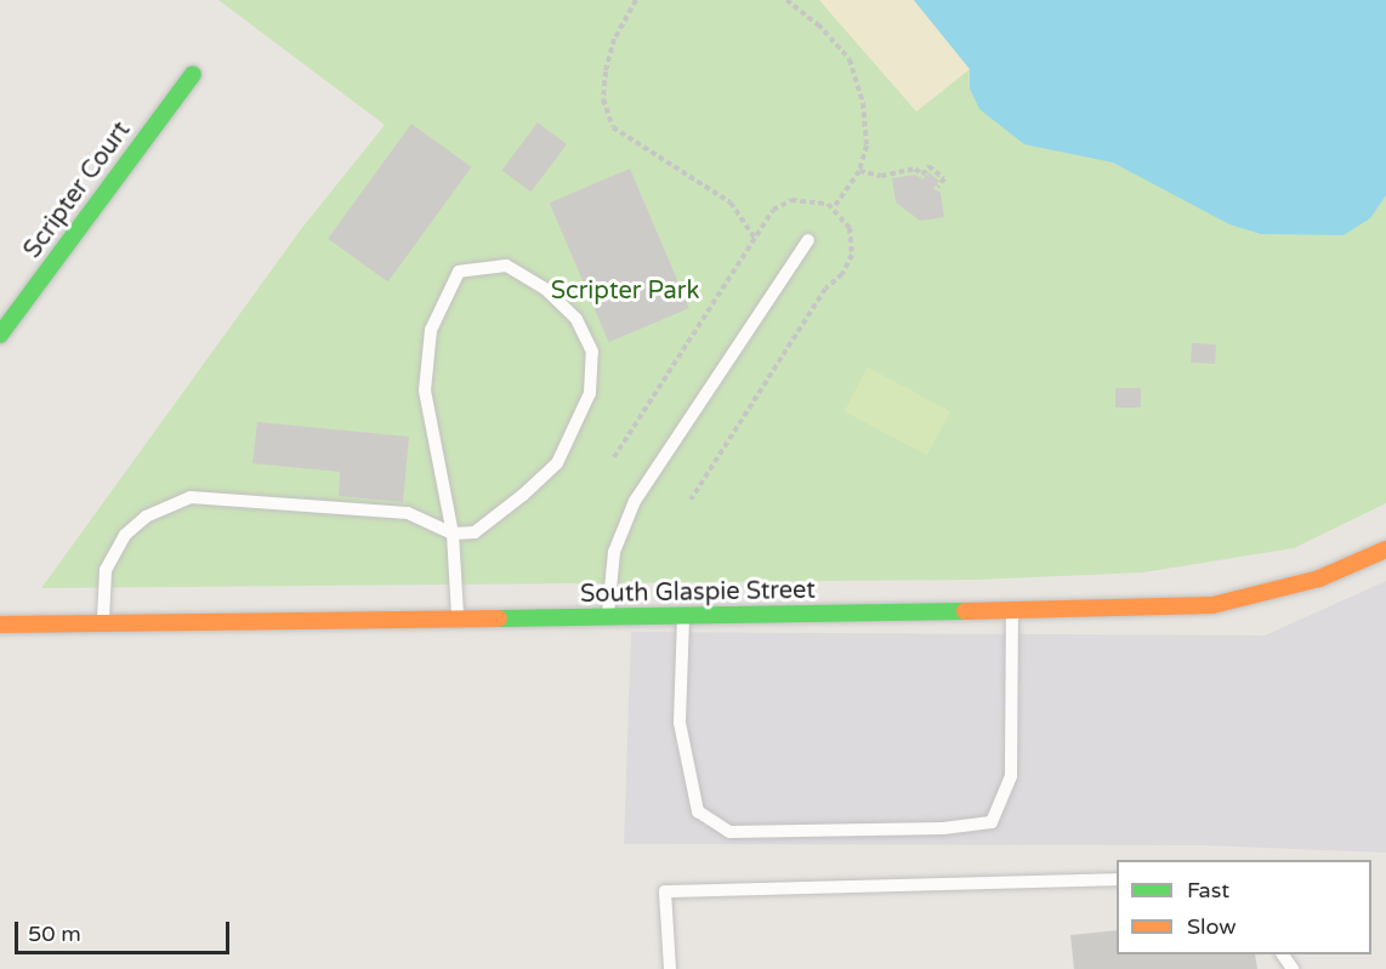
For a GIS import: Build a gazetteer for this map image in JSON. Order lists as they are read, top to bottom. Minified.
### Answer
{"streets":{"street":["Scripter Court","South Glaspie Street"]},"parks":["Scripter Park"],"legend":["Fast","Slow"],"scale_bar":"50 m"}
